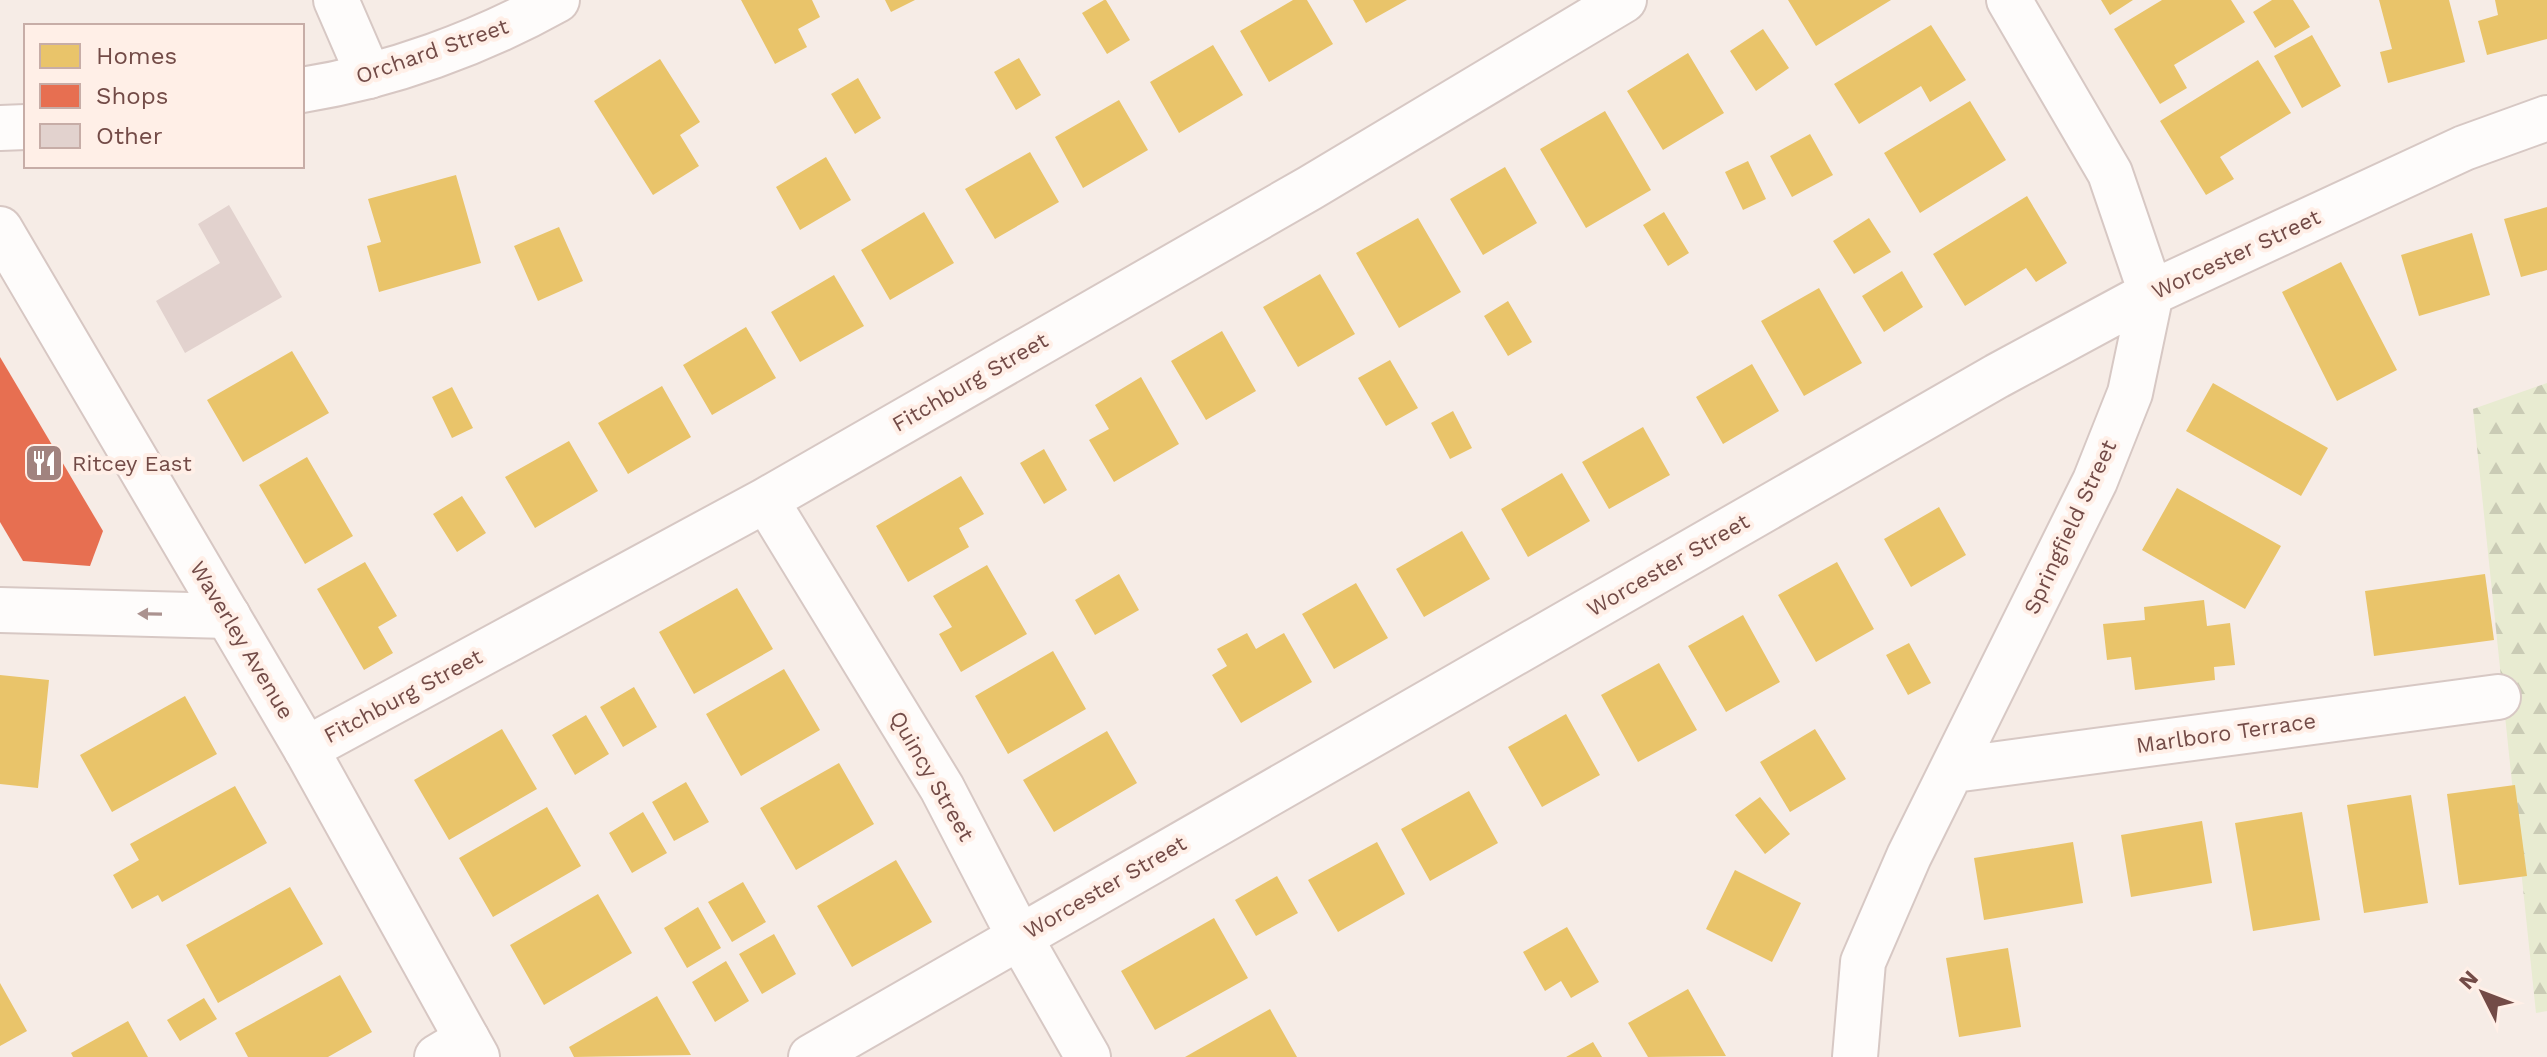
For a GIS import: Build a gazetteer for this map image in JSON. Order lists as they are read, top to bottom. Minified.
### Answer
{"streets":{"street":["Orchard Street","Worcester Street","Fitchburg Street","Springfield Street","Waverley Avenue","Marlboro Terrace","Quincy Street"]},"crossings":[["Worcester Street","Springfield Street"],["Worcester Street","Quincy Street"],["Fitchburg Street","Waverley Avenue"],["Fitchburg Street","Quincy Street"],["Springfield Street","Marlboro Terrace"]],"places":{"restaurant":["Ritcey East"]},"legend":["Homes","Shops","Other"],"north":"top left"}
